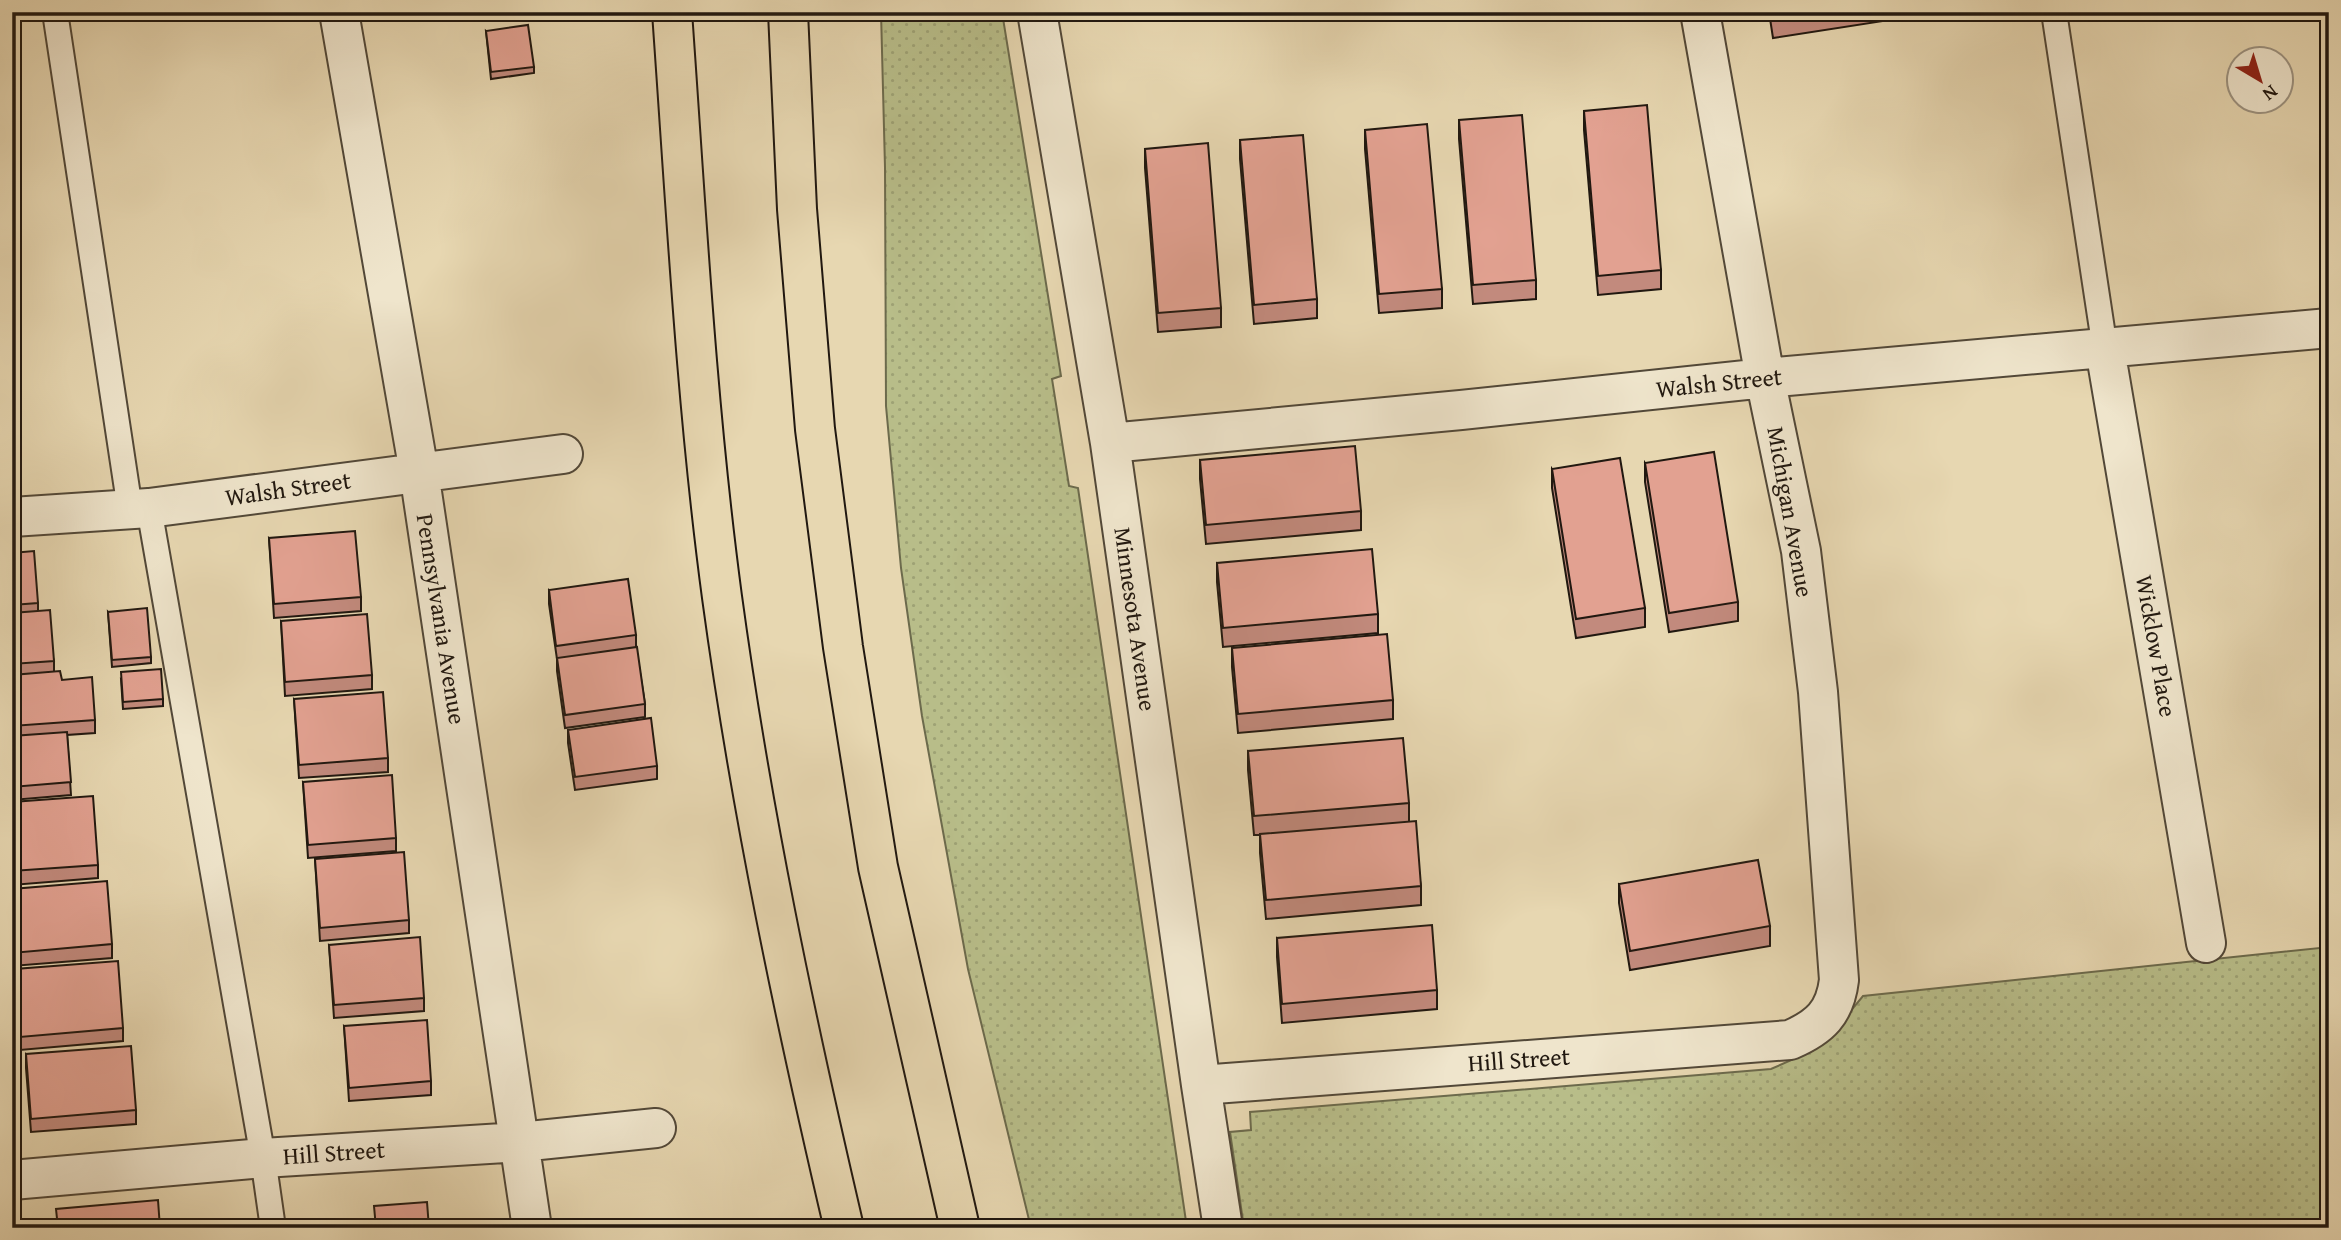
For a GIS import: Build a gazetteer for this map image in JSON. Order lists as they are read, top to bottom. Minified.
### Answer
{"streets":{"street":["Walsh Street","Michigan Avenue","Pennsylvania Avenue","Minnesota Avenue","Wicklow Place","Hill Street"]},"crossings":[["Walsh Street","Michigan Avenue"],["Walsh Street","Pennsylvania Avenue"],["Walsh Street","Minnesota Avenue"],["Walsh Street","Wicklow Place"],["Michigan Avenue","Hill Street"],["Pennsylvania Avenue","Hill Street"],["Minnesota Avenue","Hill Street"]],"north":"bottom right"}
